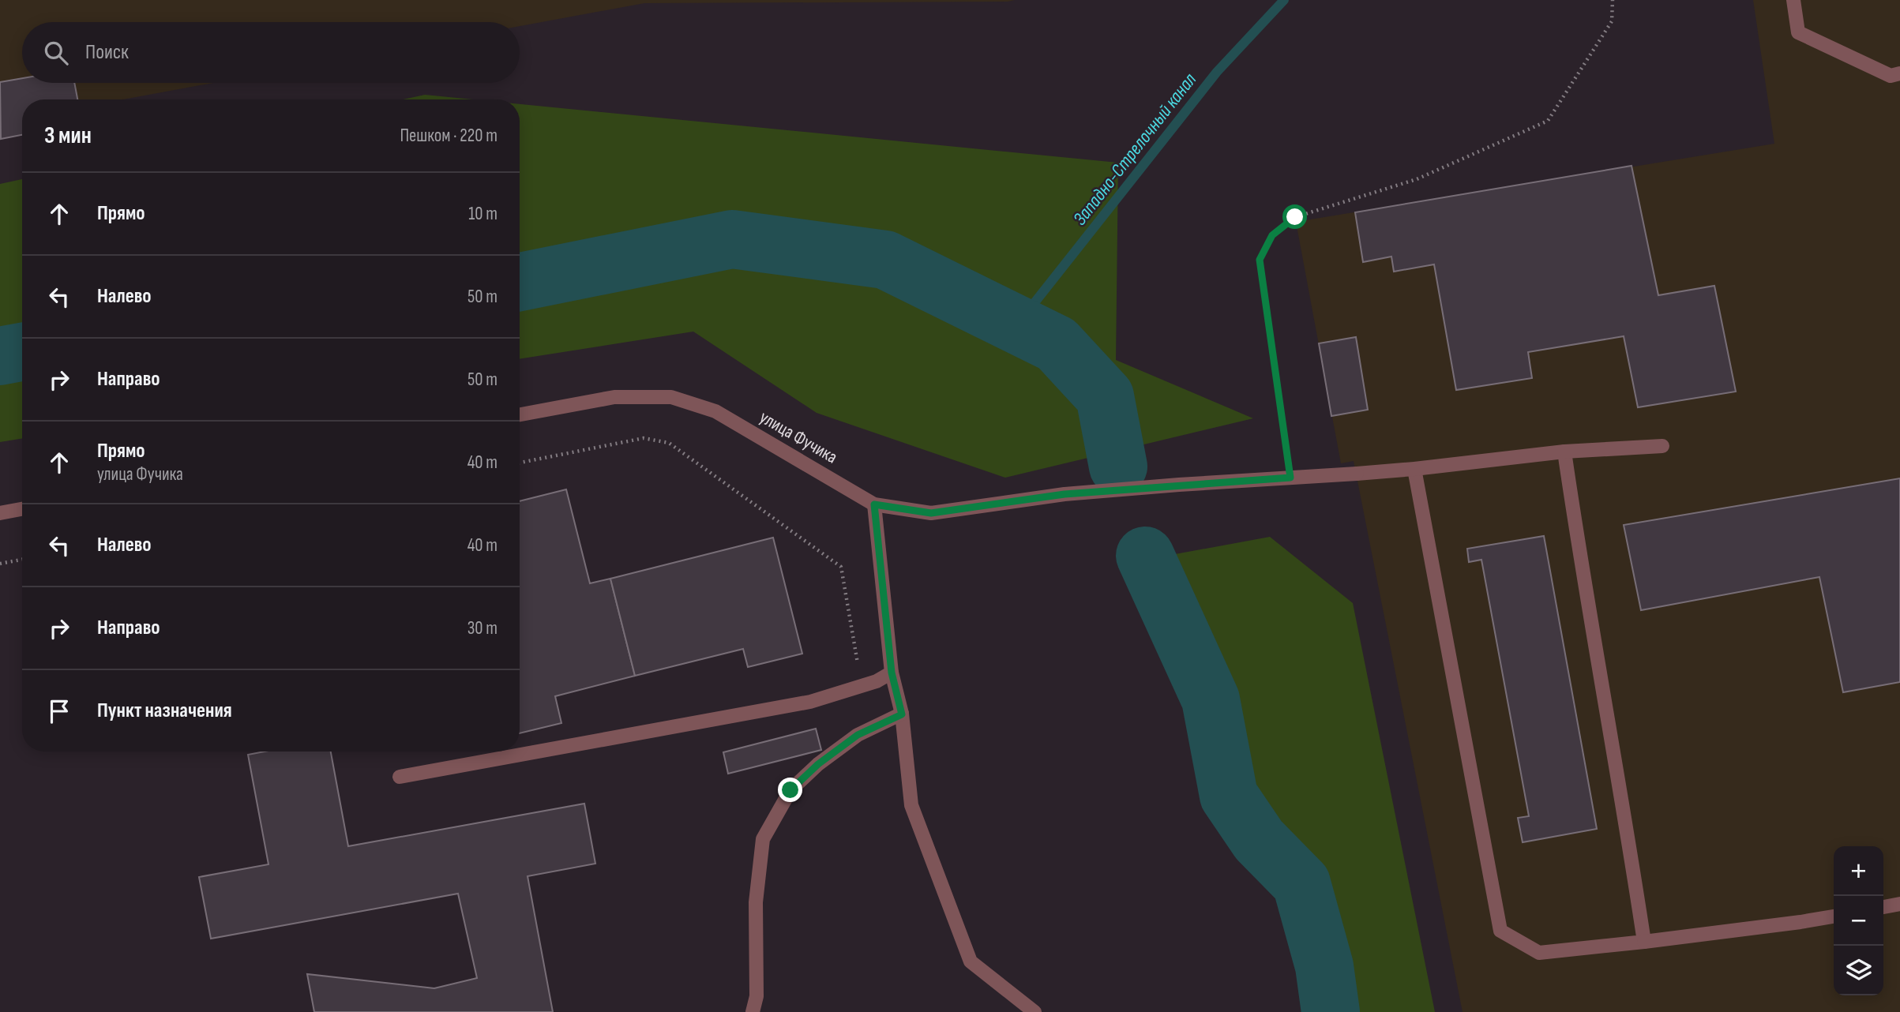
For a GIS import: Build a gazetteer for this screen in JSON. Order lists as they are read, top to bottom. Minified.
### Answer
{"streets":{"street":["улица Фучика"]},"water":["Западно-Стрелочный канал"],"page":{"search":"Поиск","heading":["3 мин","Пешком · 220 m"],"list":[["Прямо","10 m"],["Налево","50 m"],["Направо","50 m"],["Прямо","улица Фучика","40 m"],["Налево","40 m"],["Направо","30 m"],"Пункт назначения"],"map_buttons":["+","−"]}}
